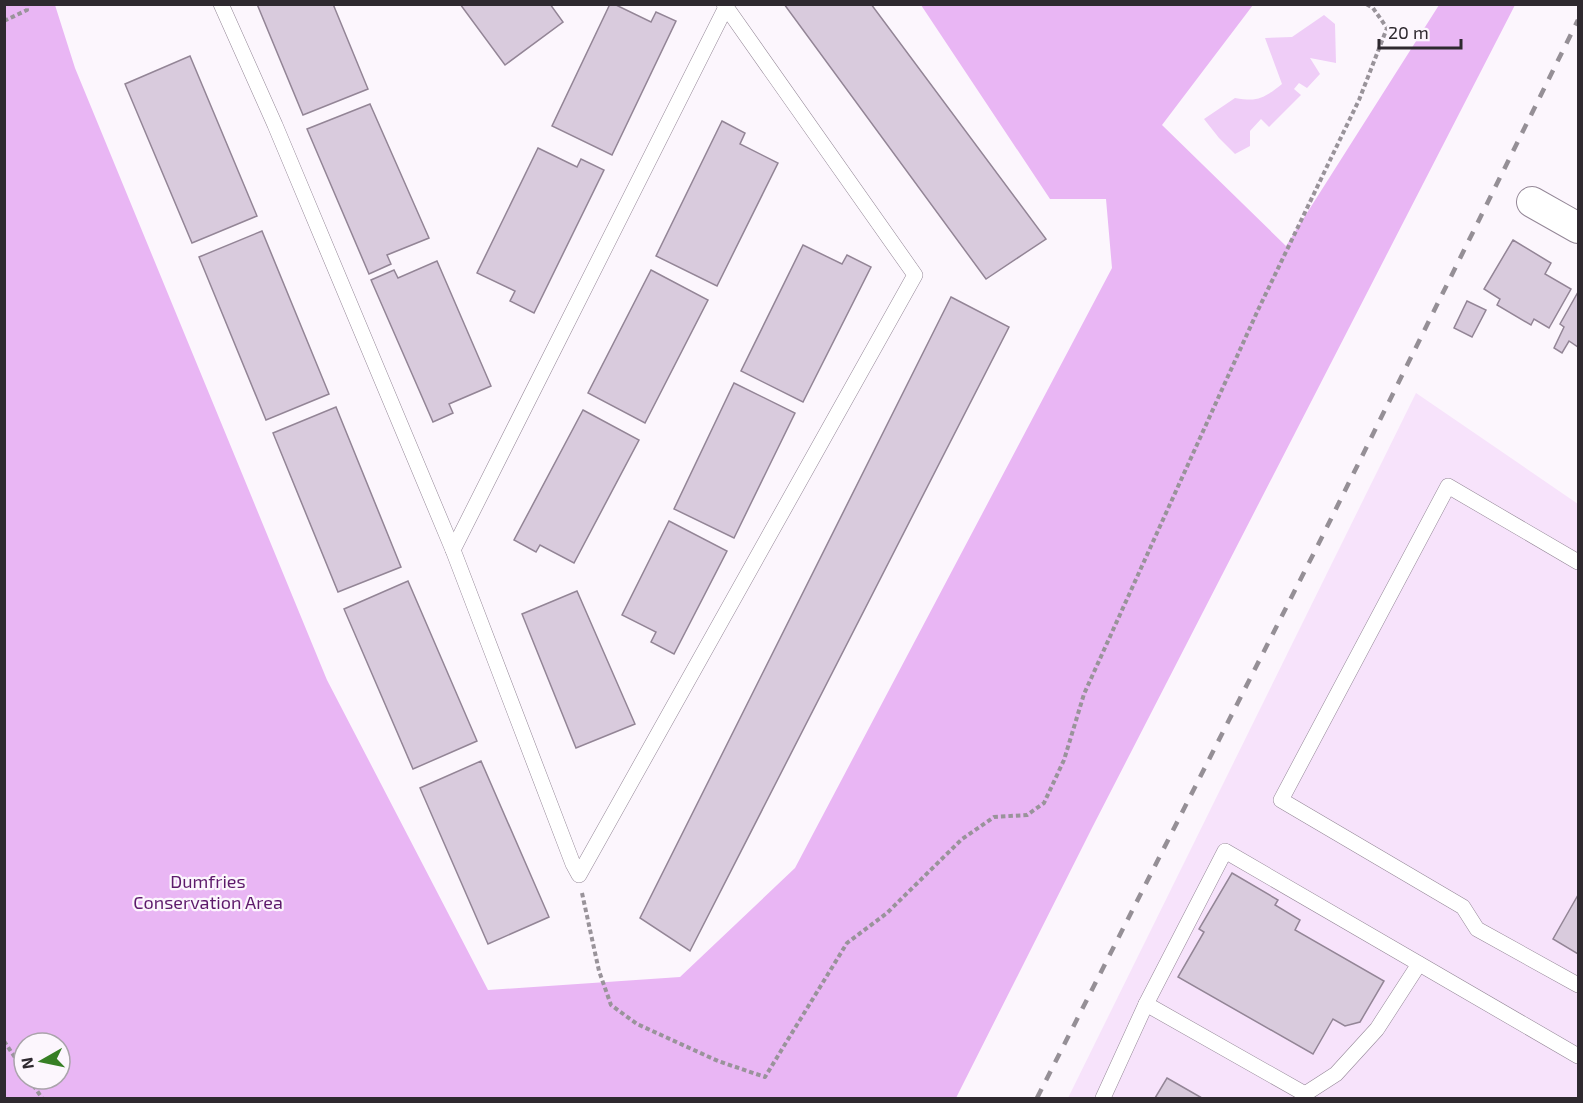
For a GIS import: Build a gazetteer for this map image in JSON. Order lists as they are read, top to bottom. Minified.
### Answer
{"parks":["Dumfries Conservation Area"],"scale_bar":"20 m","north":"left"}
